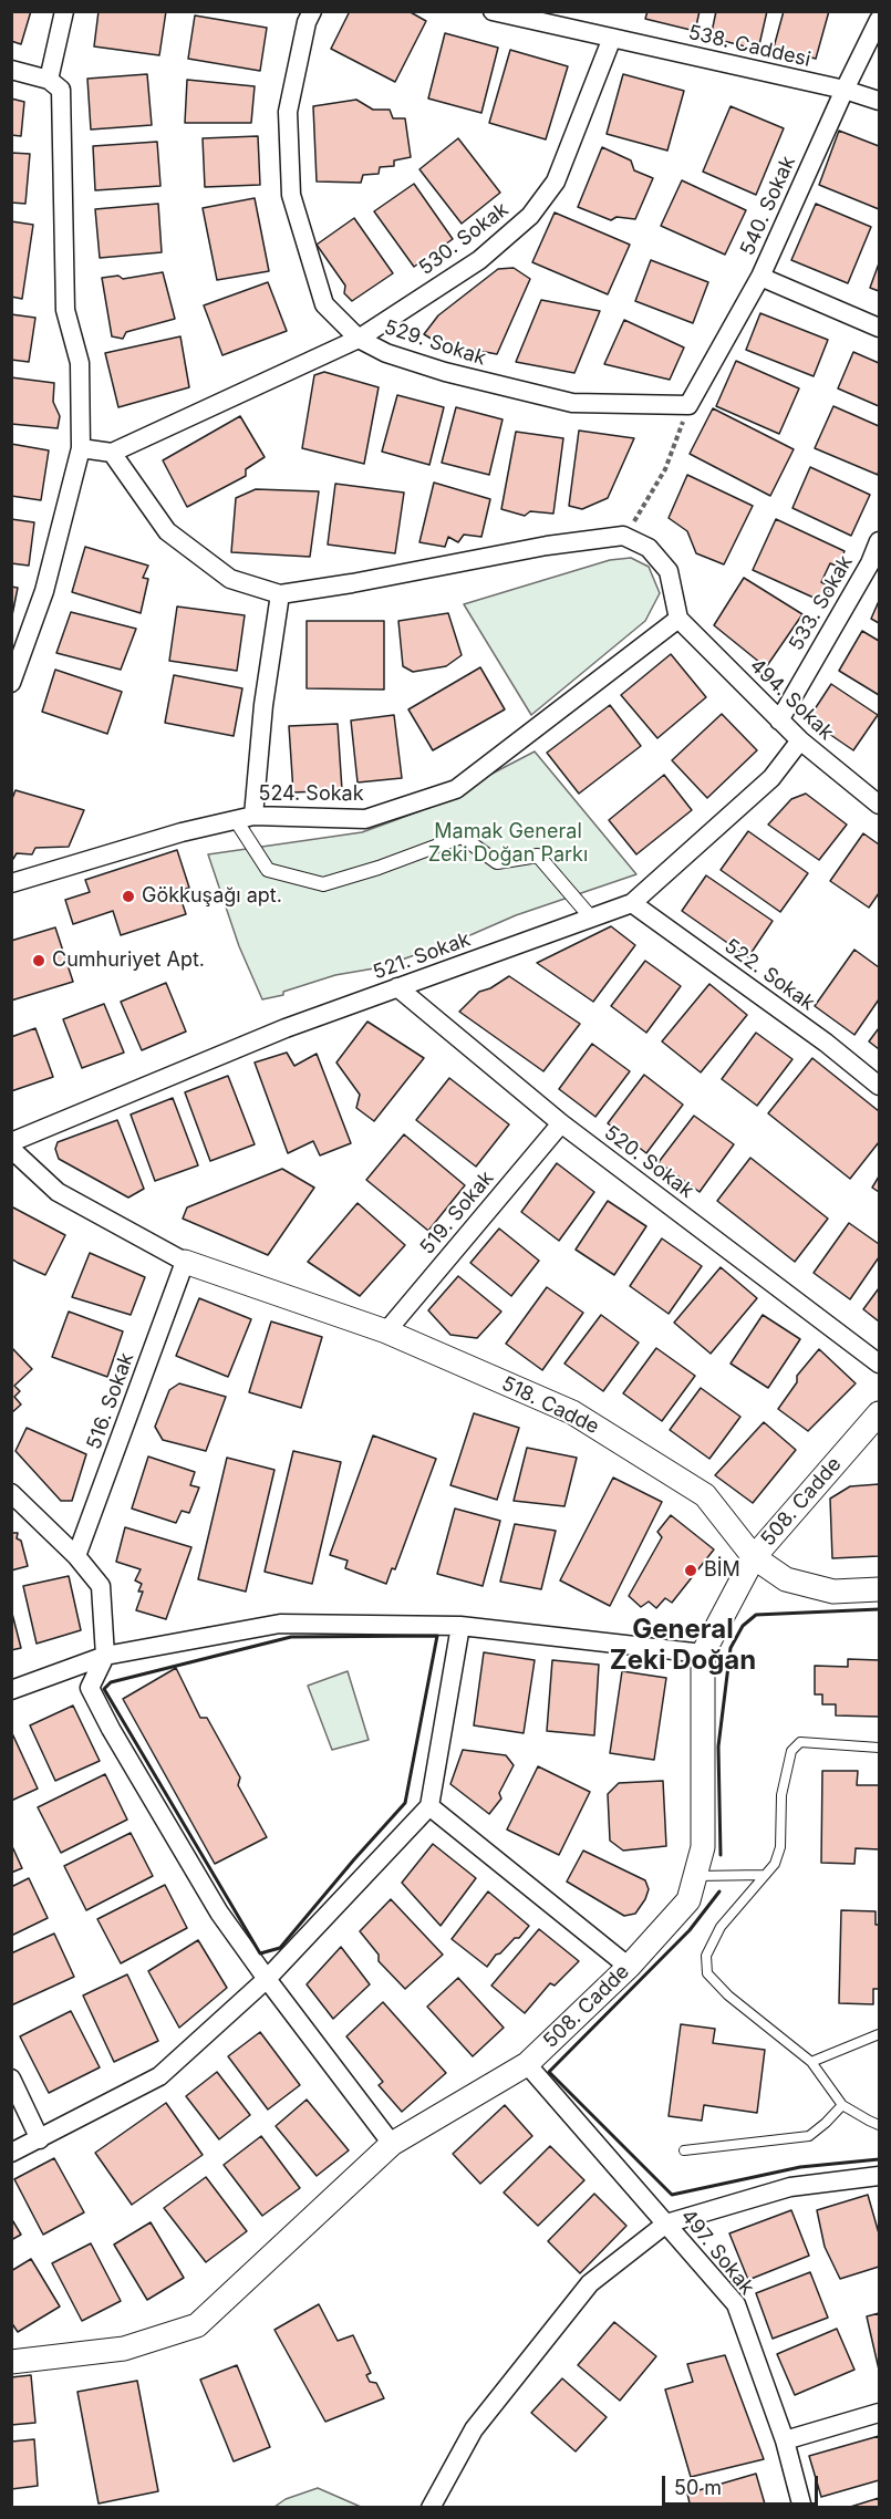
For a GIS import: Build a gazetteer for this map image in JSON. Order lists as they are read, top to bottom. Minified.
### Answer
{"streets":{"street":["538. Caddesi","540. Sokak","530. Sokak","529. Sokak","533. Sokak","494. Sokak","524. Sokak","521. Sokak","522. Sokak","520. Sokak","519. Sokak","516. Sokak","518. Cadde","508. Cadde","497. Sokak"]},"crossings":[["538. Caddesi","540. Sokak"],["538. Caddesi","530. Sokak"],["540. Sokak","529. Sokak"],["530. Sokak","529. Sokak"],["533. Sokak","494. Sokak"],["494. Sokak","524. Sokak"],["494. Sokak","521. Sokak"],["521. Sokak","522. Sokak"],["521. Sokak","520. Sokak"],["520. Sokak","519. Sokak"],["519. Sokak","518. Cadde"],["516. Sokak","518. Cadde"],["518. Cadde","508. Cadde"],["508. Cadde","497. Sokak"]],"districts":["General Zeki Doğan"],"parks":["Mamak General Zeki Doğan Parkı"],"places":["Gökkuşağı apt.","Cumhuriyet Apt.","BİM"],"scale_bar":"50 m"}
